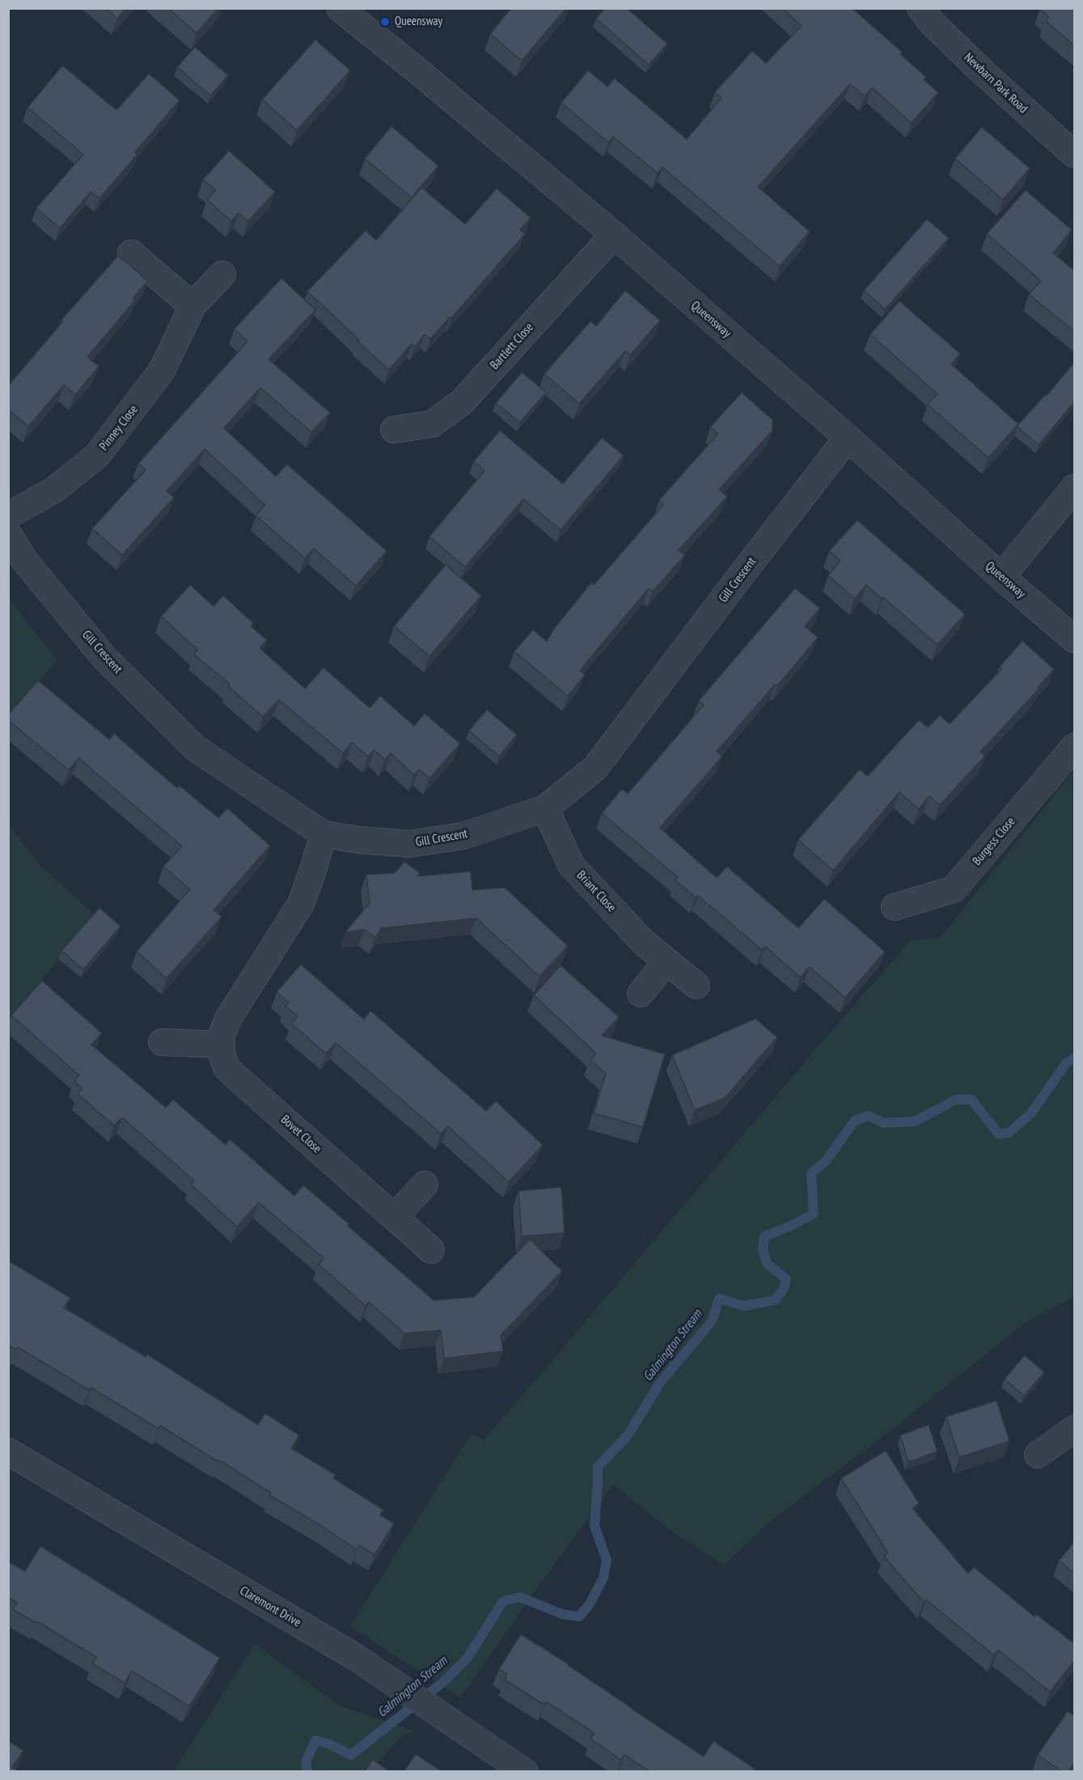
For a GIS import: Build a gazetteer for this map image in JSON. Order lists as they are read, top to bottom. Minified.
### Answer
{"streets":{"street":["Newbarn Park Road","Queensway","Bartlett Close","Pinney Close","Gill Crescent","Burgess Close","Briant Close","Bovet Close","Claremont Drive"]},"crossings":[["Queensway","Bartlett Close"],["Queensway","Gill Crescent"],["Gill Crescent","Briant Close"],["Gill Crescent","Bovet Close"]],"water":["Galmington Stream"],"places":["Queensway"]}
